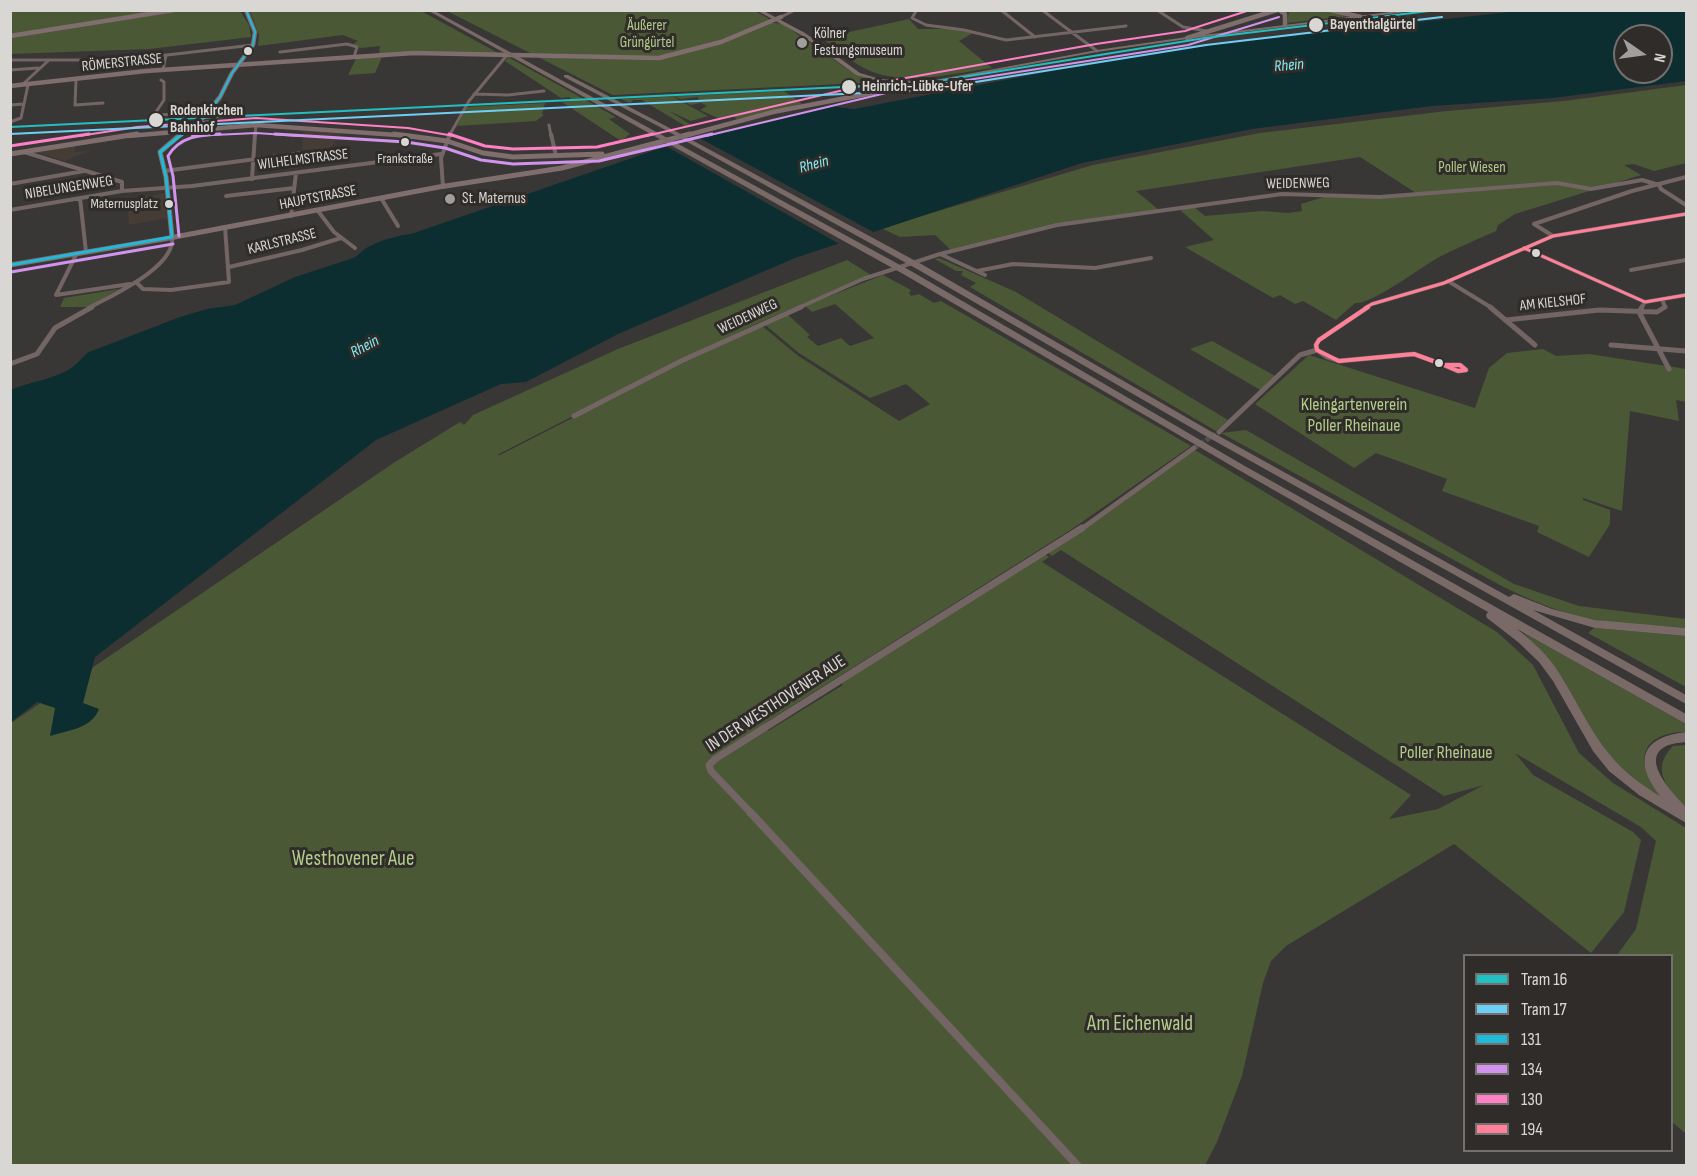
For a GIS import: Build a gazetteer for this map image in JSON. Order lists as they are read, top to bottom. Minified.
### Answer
{"streets":{"street":["RÖMERSTRASSE","WILHELMSTRASSE","WEIDENWEG","NIBELUNGENWEG","HAUPTSTRASSE","KARLSTRASSE","AM KIELSHOF","IN DER WESTHOVENER AUE"]},"crossings":[["WILHELMSTRASSE","NIBELUNGENWEG"]],"water":["Rhein"],"parks":["Äußerer Grüngürtel","Poller Wiesen","Kleingartenverein Poller Rheinaue","Poller Rheinaue","Westhovener Aue","Am Eichenwald"],"places":["Bayenthalgürtel","Kölner Festungsmuseum","Heinrich-Lübke-Ufer","Rodenkirchen Bahnhof","Frankstraße","St. Maternus","Maternusplatz"],"lines":["tram line 16","transit line 131","transit line 130","tram line 17","transit line 134","transit line 194"],"legend":["Tram 16","Tram 17","131","134","130","194"],"north":"right"}
